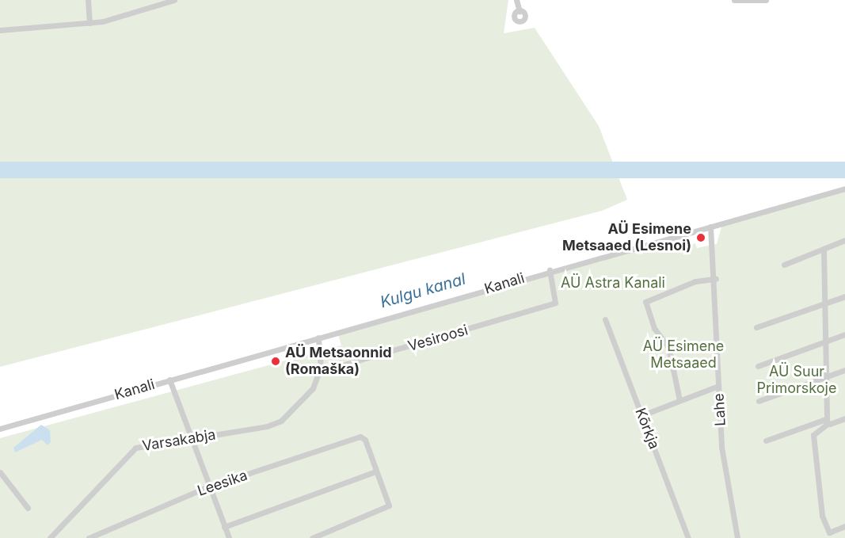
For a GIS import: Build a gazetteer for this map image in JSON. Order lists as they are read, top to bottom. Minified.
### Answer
{"streets":{"street":["Kanali","Vesiroosi","Lahe","Kõrkja","Varsakabja","Leesika"]},"crossings":[["Kanali","Vesiroosi"],["Kanali","Lahe"],["Vesiroosi","Varsakabja"]],"water":["Kulgu kanal"],"parks":["AÜ Astra Kanali","AÜ Esimene Metsaaed","AÜ Suur Primorskoje"],"places":["AÜ Esimene Metsaaed (Lesnoi)","AÜ Metsaonnid (Romaška)"]}
